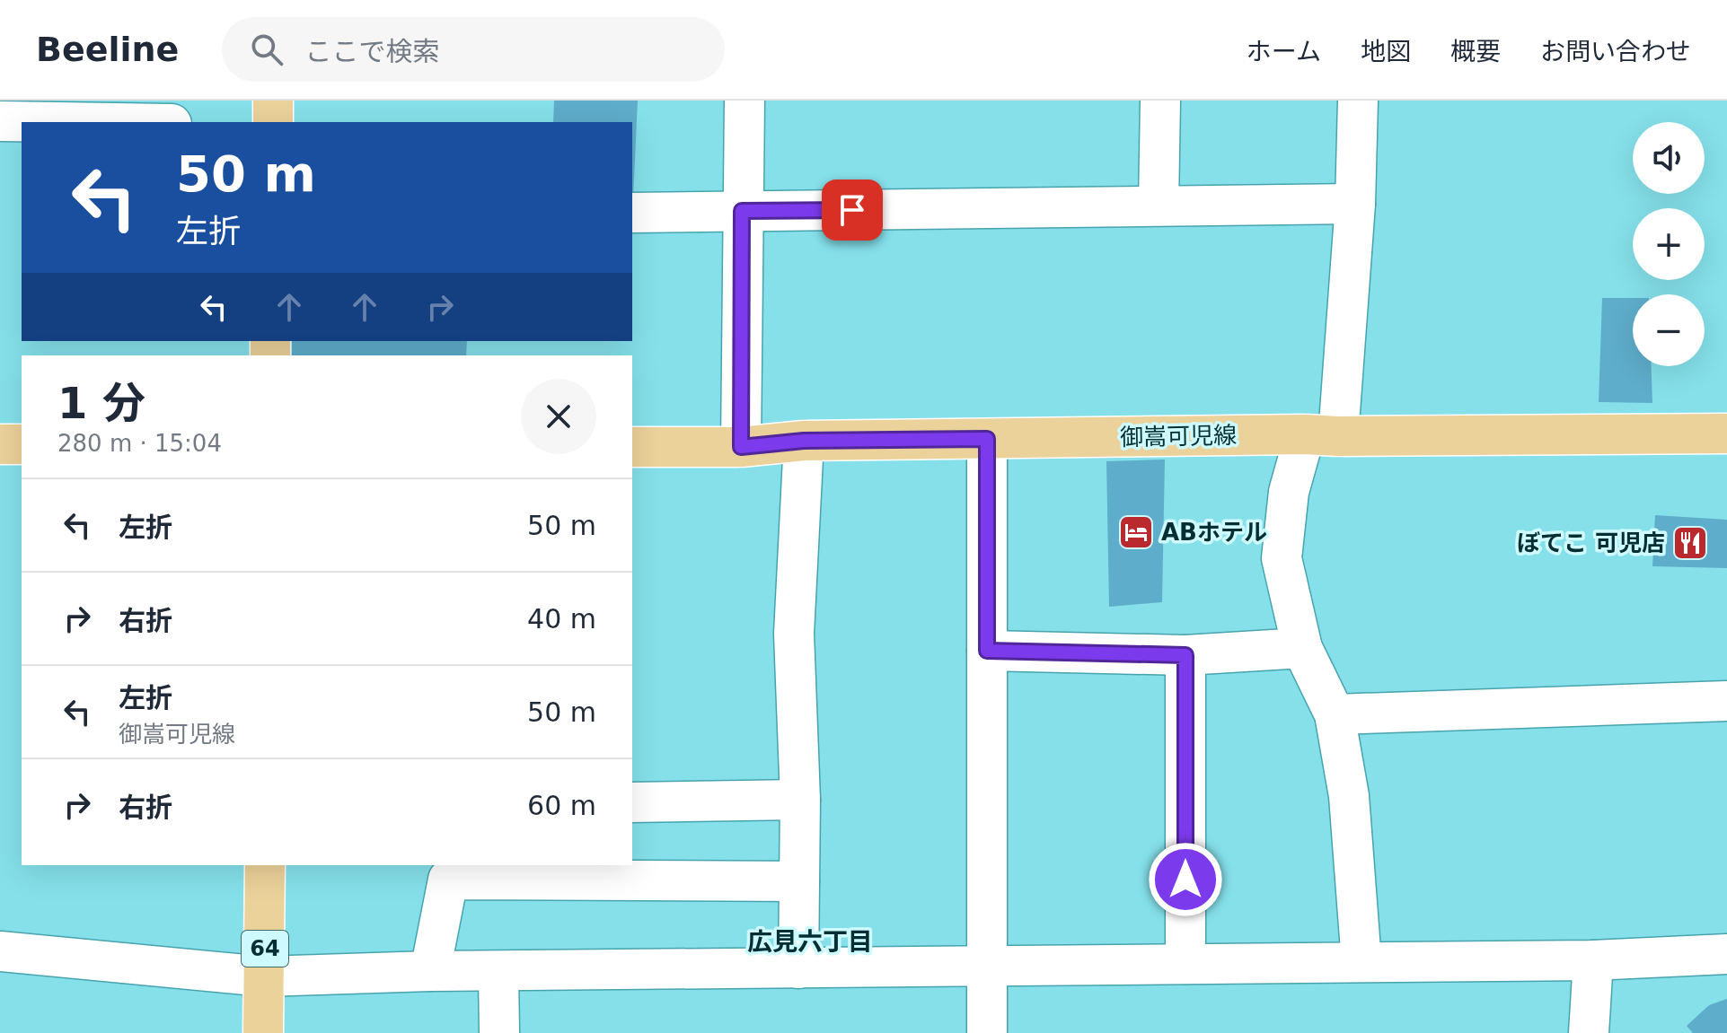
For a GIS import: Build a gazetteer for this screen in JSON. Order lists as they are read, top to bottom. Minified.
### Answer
{"streets":{"main road":["御嵩可児線","64"]},"districts":["広見六丁目"],"places":{"hotel":["ABホテル"],"restaurant":["ぼてこ 可児店"]},"page":{"header":"Beeline","search":"ここで検索","nav":["ホーム","地図","概要","お問い合わせ"],"map_buttons":["+","−"],"turn":["50 m","左折"],"heading":["1 分","280 m · 15:04"],"list":[{"name":"左折","value":"50 m"},{"name":"右折","value":"40 m"},{"name":"左折","note":"御嵩可児線","value":"50 m"},{"name":"右折","value":"60 m"}]}}
